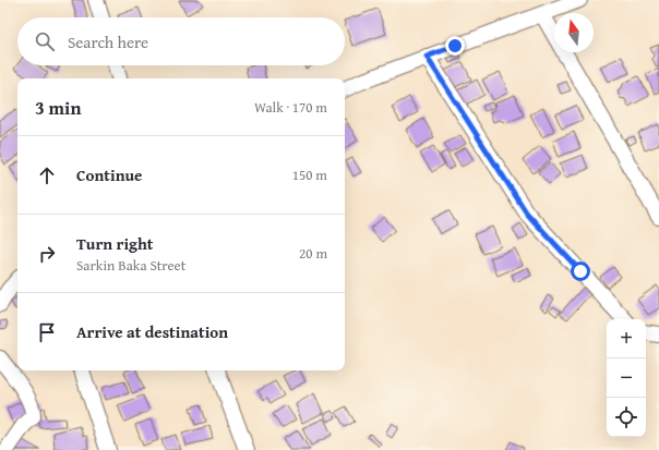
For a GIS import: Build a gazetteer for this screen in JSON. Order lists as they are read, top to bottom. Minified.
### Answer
{"north":"top","page":{"search":"Search here","heading":["3 min","Walk · 170 m"],"list":[["Continue","150 m"],["Turn right","Sarkin Baka Street","20 m"],"Arrive at destination"],"map_buttons":["+","−"]}}
